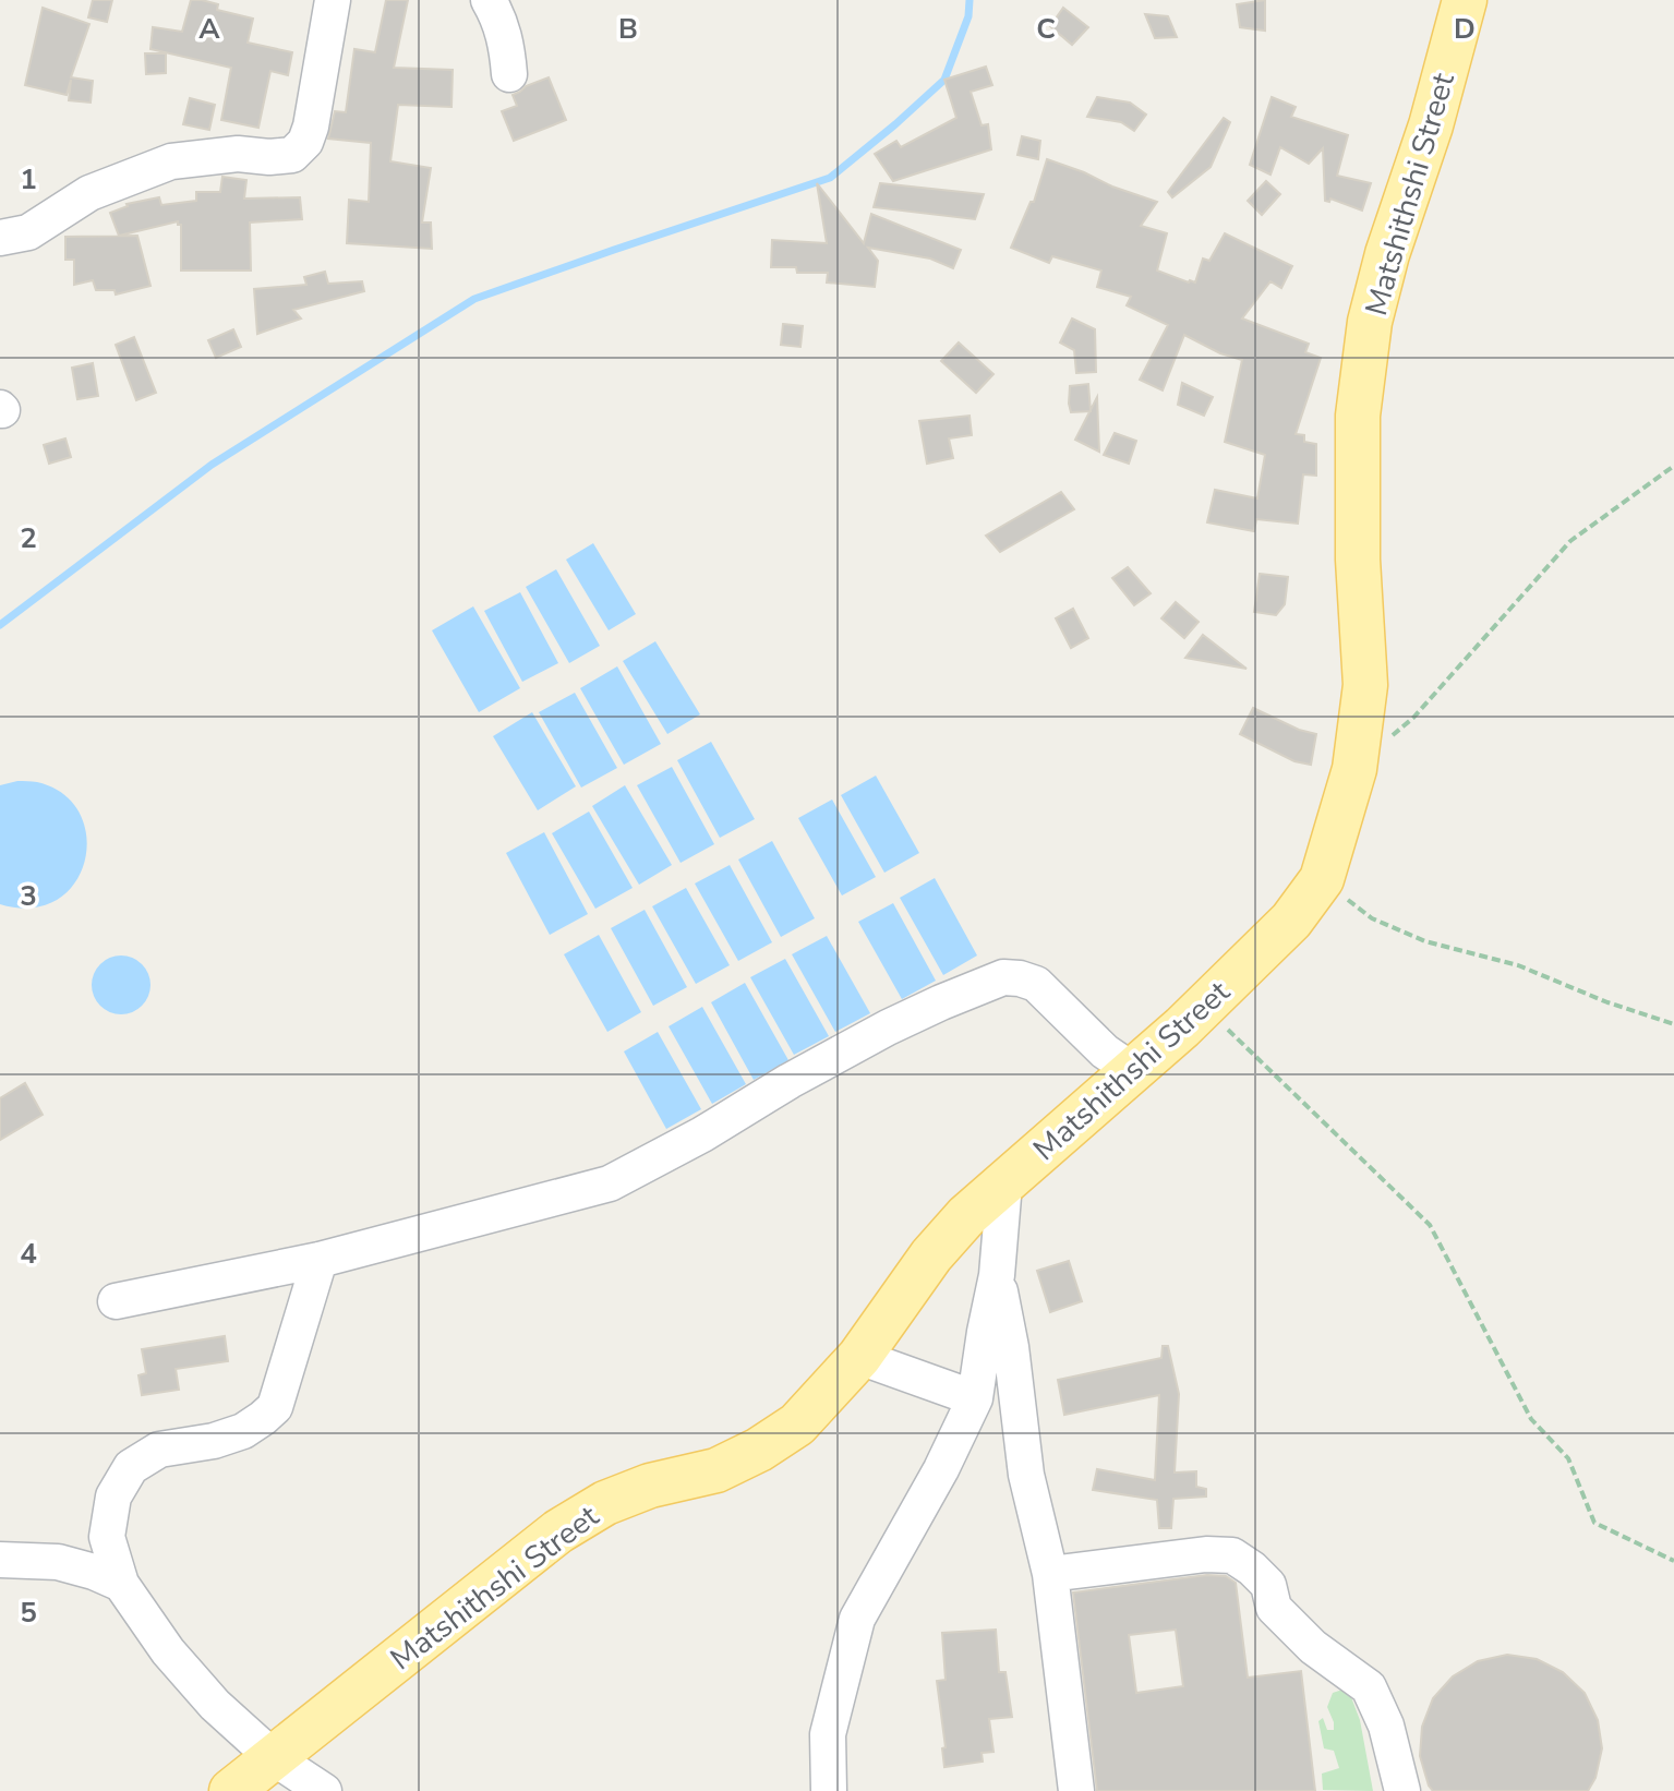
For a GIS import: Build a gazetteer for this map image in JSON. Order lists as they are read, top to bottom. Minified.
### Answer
{"streets":{"main road":["Matshithshi Street"]},"grid":{"columns":["A","B","C","D"],"rows":["1","2","3","4","5"]}}
